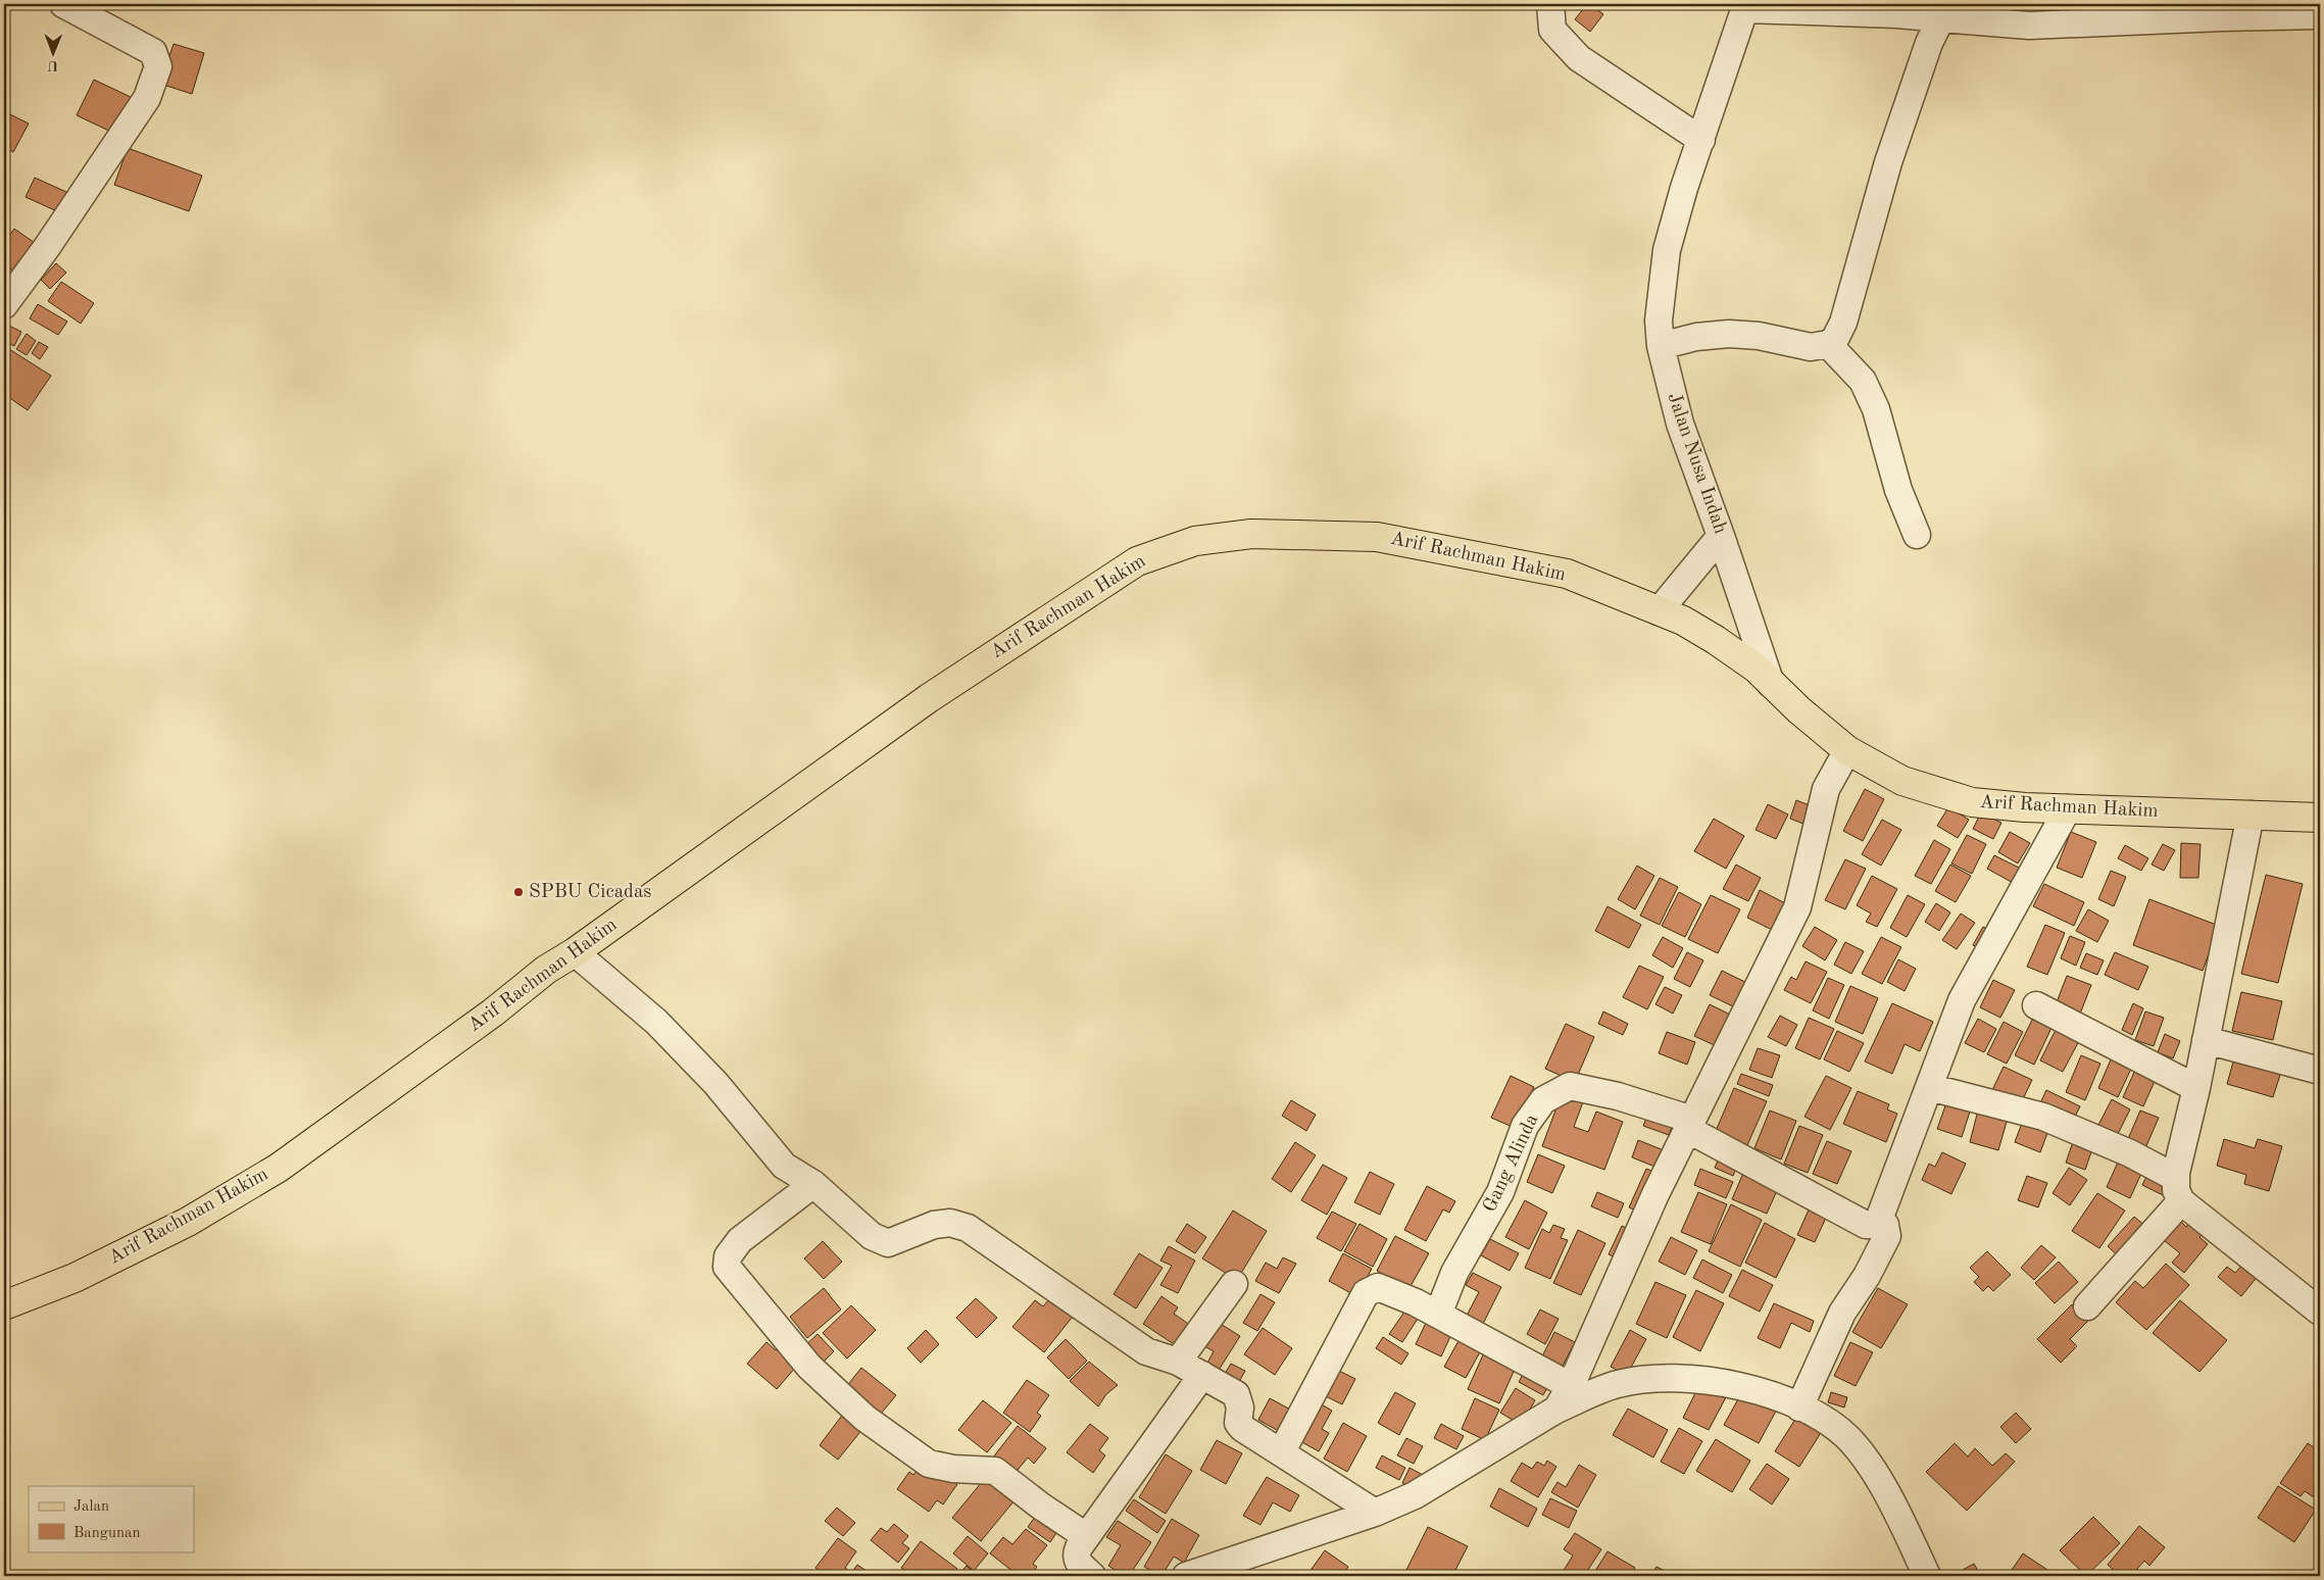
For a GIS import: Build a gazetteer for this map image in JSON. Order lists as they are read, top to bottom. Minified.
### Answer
{"streets":{"main road":["Arif Rachman Hakim"],"street":["Jalan Nusa Indah","Gang Alinda"]},"crossings":[["Jalan Nusa Indah","Arif Rachman Hakim"]],"places":["SPBU Cicadas"],"legend":["Jalan","Bangunan"],"north":"bottom"}
